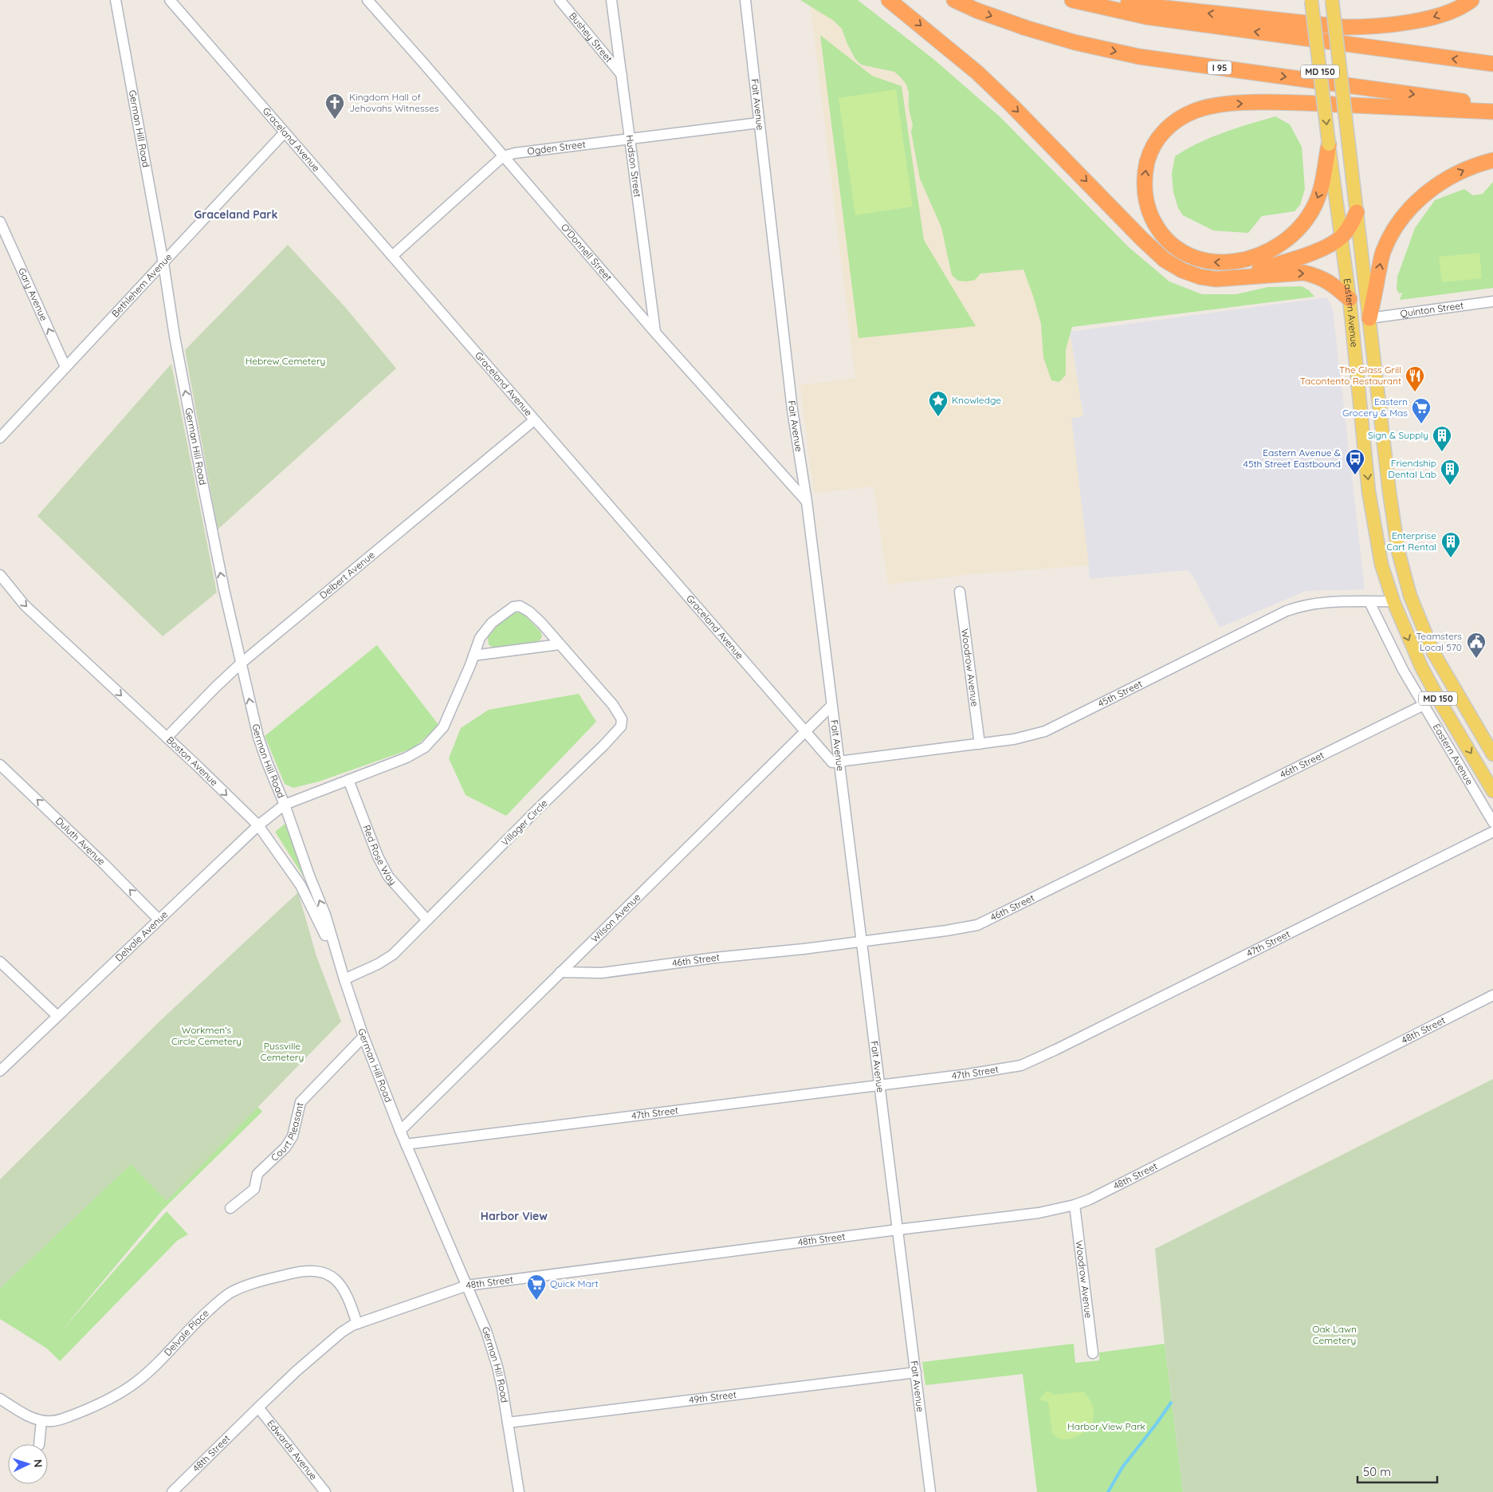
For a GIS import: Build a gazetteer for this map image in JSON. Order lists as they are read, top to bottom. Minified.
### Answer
{"streets":{"highway":["I 95"],"main road":["MD 150","Eastern Avenue"],"street":["Bushey Street","Fait Avenue","German Hill Road","Graceland Avenue","Ogden Street","Hudson Street","O'Donnell Street","Bethlehem Avenue","Gary Avenue","Quinton Street","Delbert Avenue","Woodrow Avenue","45th Street","Boston Avenue","46th Street","Villager Circle","Duluth Avenue","Red Rose Way","Wilson Avenue","Delvale Avenue","47th Street","48th Street","Court Pleasant","Delvale Place","49th Street","Edwards Avenue"]},"crossings":[["Bushey Street","Hudson Street"],["Fait Avenue","Graceland Avenue"],["Fait Avenue","Ogden Street"],["Fait Avenue","O'Donnell Street"],["Fait Avenue","45th Street"],["Fait Avenue","46th Street"],["Fait Avenue","Wilson Avenue"],["Fait Avenue","47th Street"],["Fait Avenue","48th Street"],["Fait Avenue","49th Street"],["German Hill Road","Bethlehem Avenue"],["German Hill Road","Delbert Avenue"],["German Hill Road","Boston Avenue"],["German Hill Road","Villager Circle"],["German Hill Road","Wilson Avenue"],["German Hill Road","Delvale Avenue"],["German Hill Road","47th Street"],["German Hill Road","48th Street"],["German Hill Road","Court Pleasant"],["German Hill Road","49th Street"],["Graceland Avenue","Ogden Street"],["Graceland Avenue","Bethlehem Avenue"],["Graceland Avenue","Delbert Avenue"],["Graceland Avenue","45th Street"],["Graceland Avenue","Wilson Avenue"],["Ogden Street","Hudson Street"],["Ogden Street","O'Donnell Street"],["Hudson Street","O'Donnell Street"],["Bethlehem Avenue","Gary Avenue"],["Quinton Street","Eastern Avenue"],["Eastern Avenue","45th Street"],["Eastern Avenue","46th Street"],["Delbert Avenue","Boston Avenue"],["Woodrow Avenue","45th Street"],["Woodrow Avenue","48th Street"],["Boston Avenue","Villager Circle"],["Boston Avenue","Delvale Avenue"],["46th Street","Wilson Avenue"],["Villager Circle","Red Rose Way"],["Villager Circle","Delvale Avenue"],["Duluth Avenue","Delvale Avenue"],["48th Street","Delvale Place"],["48th Street","Edwards Avenue"]],"one_way":["German Hill Road","Gary Avenue","Boston Avenue","Duluth Avenue"],"districts":["Graceland Park","Harbor View"],"parks":["Hebrew Cemetery","Workmen's Circle Cemetery","Pussville Cemetery","Oak Lawn Cemetery","Harbor View Park"],"places":{"church":["Kingdom Hall of Jehovahs Witnesses"],"restaurant":["The Glass Grill Tacontento Restaurant"],"place":["Knowledge"],"supermarket":["Eastern Grocery & Mas","Quick Mart"],"building":["Sign & Supply","Friendship Dental Lab","Enterprise Cart Rental"],"bus stop":["Eastern Avenue & 45th Street Eastbound"],"public building":["Teamsters Local 570"]},"scale_bar":"50 m","north":"right"}
